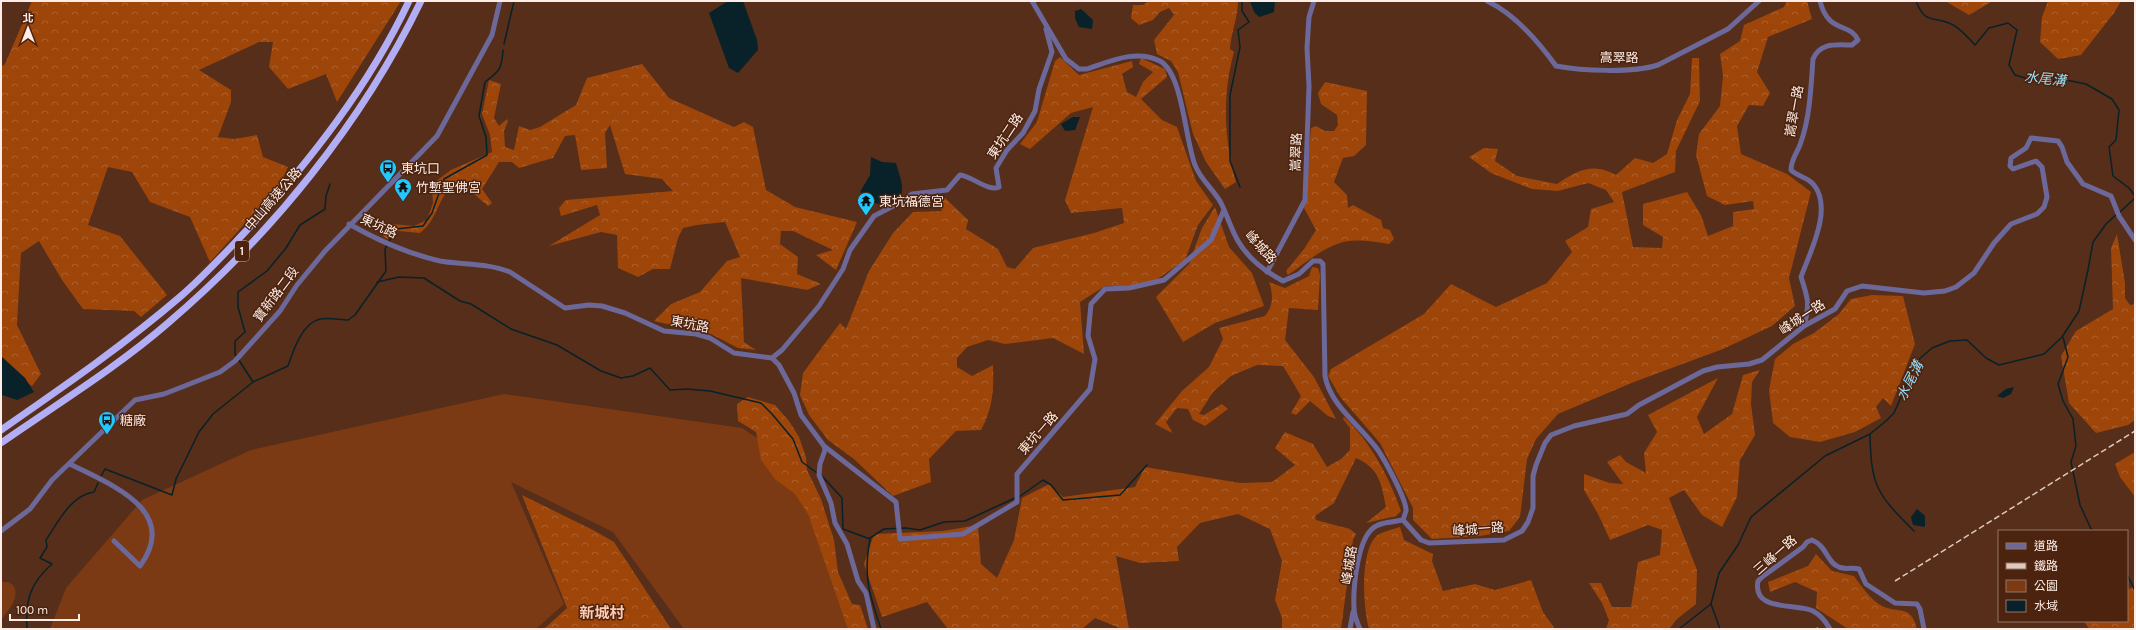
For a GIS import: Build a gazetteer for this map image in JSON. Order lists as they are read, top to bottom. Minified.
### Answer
{"streets":{"highway":["中山高速公路","1"],"street":["嵩翠路","嵩翠一路","東坑二路","東坑路","峰城路","寶新路二段","峰城一路","東坑一路","三峰一路"]},"crossings":[["嵩翠路","峰城路"],["嵩翠一路","峰城一路"],["東坑二路","東坑路"],["東坑二路","峰城路"],["東坑路","寶新路二段"],["峰城路","峰城一路"],["峰城路","東坑一路"]],"districts":["新城村"],"water":["水尾溝"],"places":{"bus stop":["東坑口","糖廠"],"temple":["竹塹聖佛宮","東坑福德宮"]},"legend":["道路","鐵路","公園","水域"],"scale_bar":"100 m","north":"top"}
